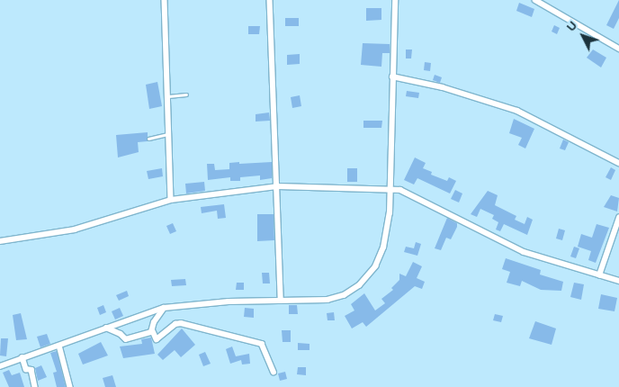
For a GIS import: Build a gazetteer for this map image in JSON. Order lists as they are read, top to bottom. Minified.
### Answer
{"north":"top left"}
